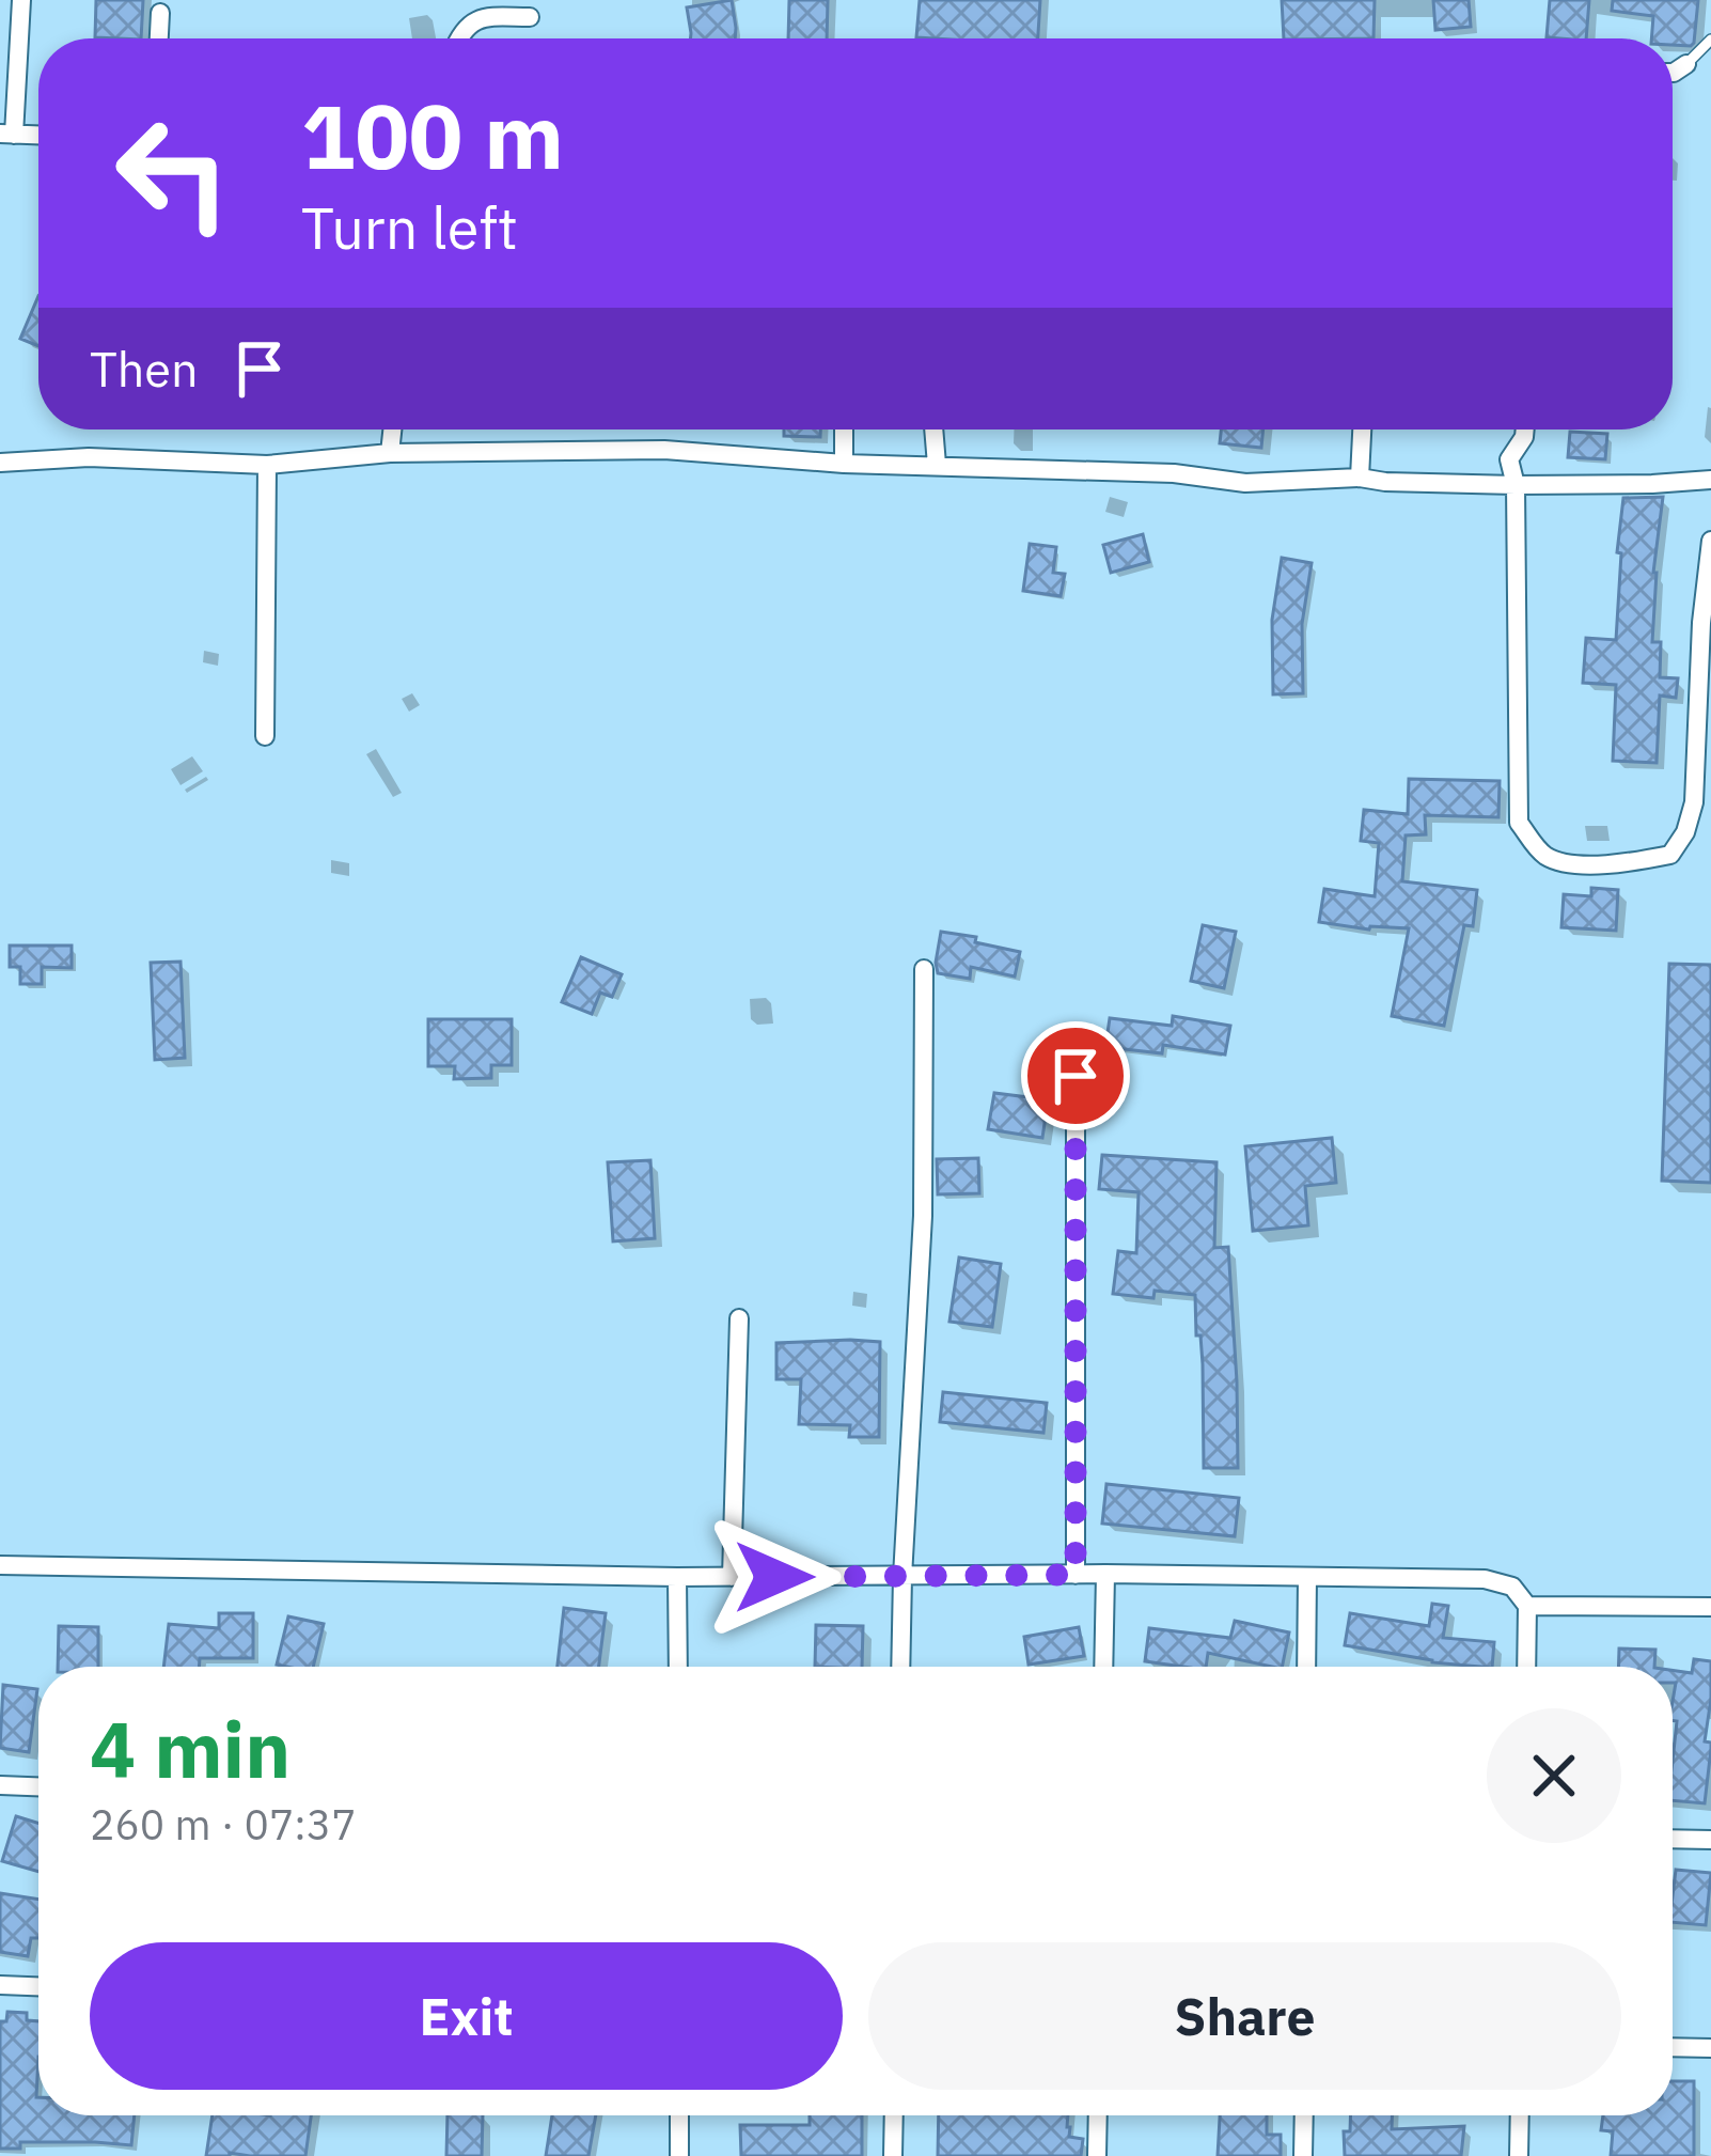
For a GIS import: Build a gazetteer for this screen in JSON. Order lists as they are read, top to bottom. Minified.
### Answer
{"page":{"turn":["100 m","Turn left"],"then":"Then","heading":["4 min","260 m · 07:37"],"buttons":["Exit","Share"]}}
